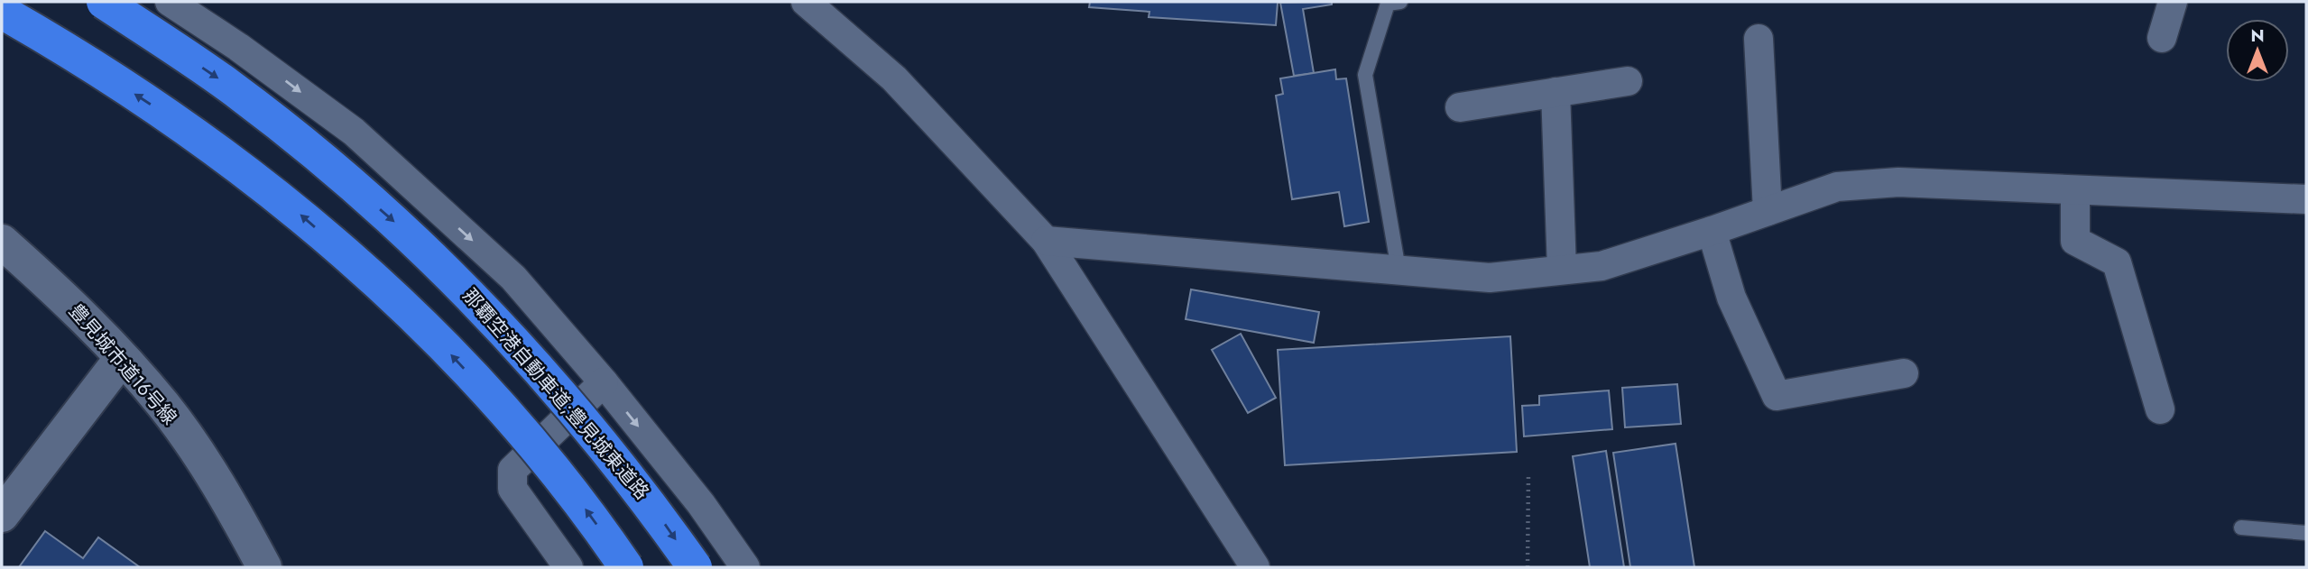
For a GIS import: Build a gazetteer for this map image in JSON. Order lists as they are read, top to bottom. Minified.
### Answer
{"streets":{"highway":["那覇空港自動車道;豊見城東道路"],"street":["豊見城市道16号線"]},"north":"top"}
